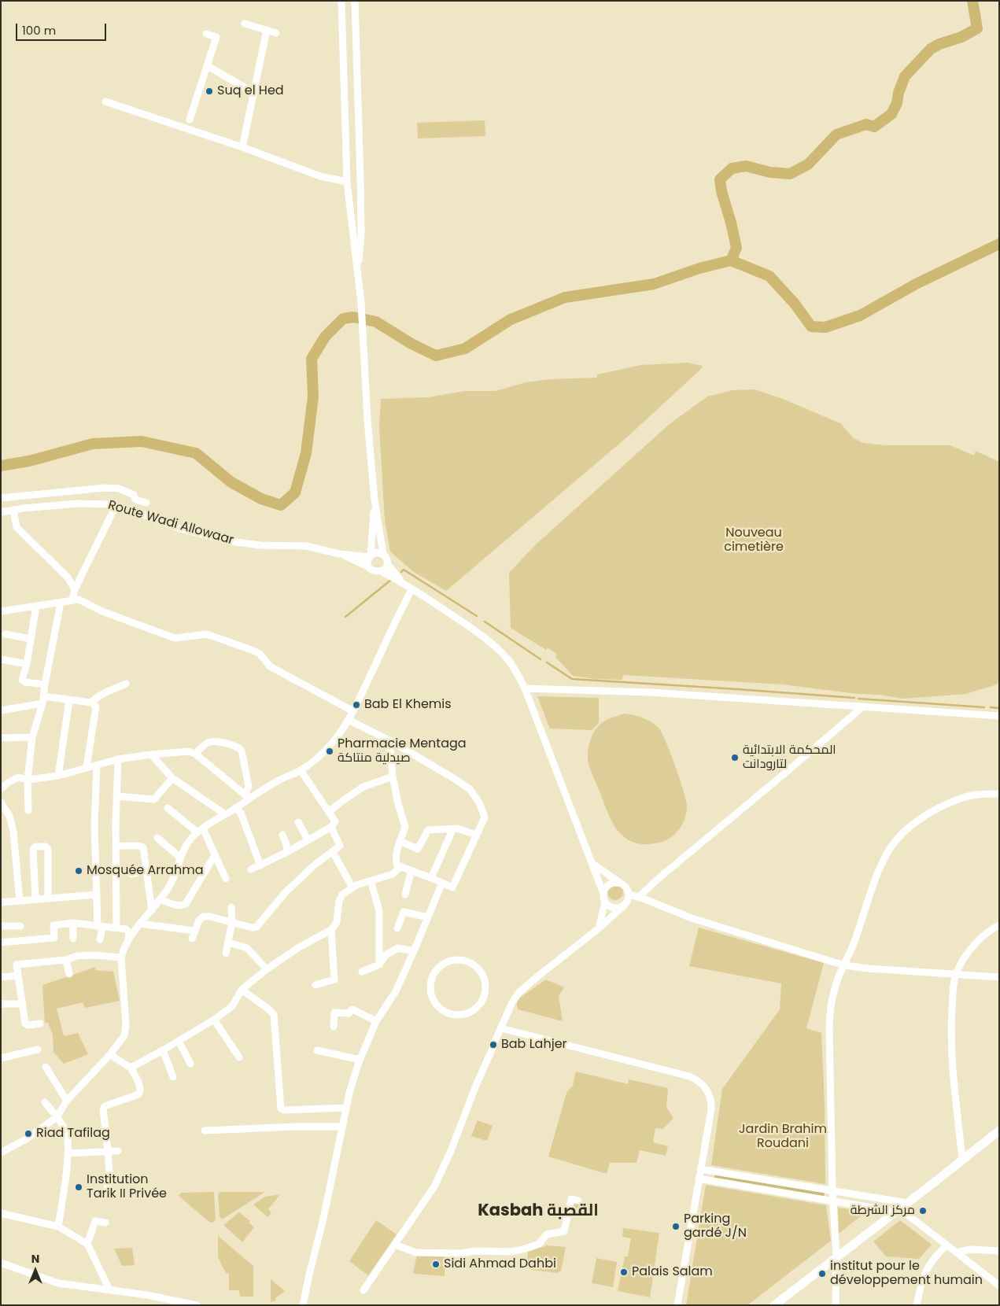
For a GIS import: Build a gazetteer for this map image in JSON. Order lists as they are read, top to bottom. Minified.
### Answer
{"streets":{"street":["Route Wadi Allowaar"]},"districts":["Kasbah القصبة"],"parks":["Nouveau cimetière","Jardin Brahim Roudani"],"places":["Suq el Hed","Bab El Khemis","Pharmacie Mentaga صيدلية منتاكة","المحكمة الابتدائية لتارودانت","Mosquée Arrahma","Bab Lahjer","Riad Tafilag","Institution Tarik II Privée","مركز الشرطة","Parking gardé J/N","Sidi Ahmad Dahbi","Palais Salam","institut pour le développement humain"],"scale_bar":"100 m","north":"top"}
